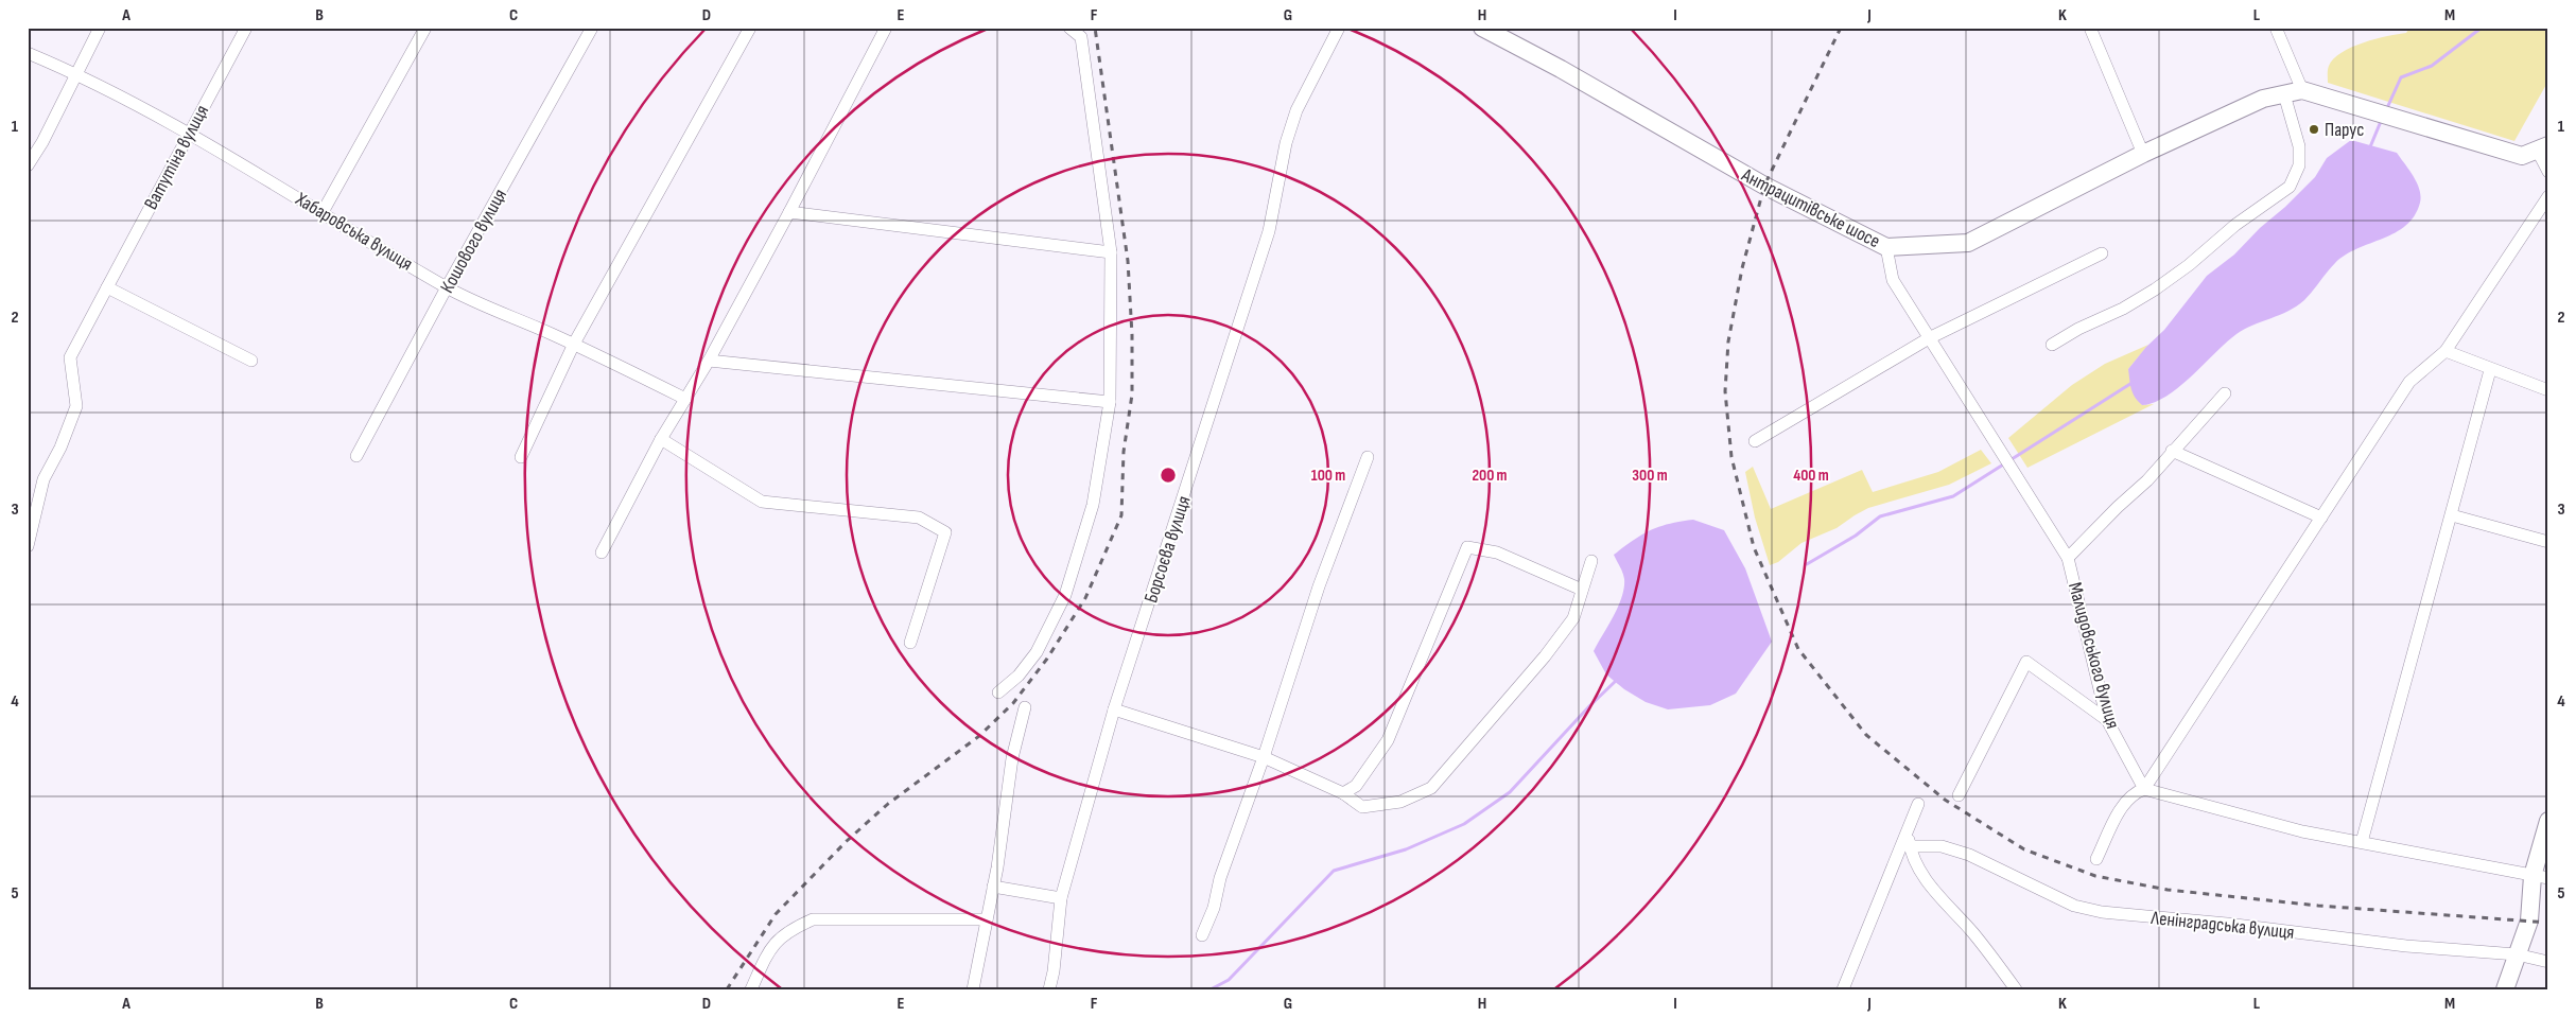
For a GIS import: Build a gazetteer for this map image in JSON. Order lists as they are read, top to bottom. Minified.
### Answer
{"streets":{"main road":["Антрацитівське шосе"],"street":["Ватутіна вулиця","Хабаровська вулиця","Кошового вулиця","Борсоєва вулиця","Малидовського вулиця","Ленінградська вулиця"]},"crossings":[["Ватутіна вулиця","Хабаровська вулиця"],["Антрацитівське шосе","Малидовського вулиця"],["Хабаровська вулиця","Кошового вулиця"]],"places":["Парус"],"grid":{"columns":["A","B","C","D","E","F","G","H","I","J","K","L","M"],"rows":["1","2","3","4","5"]},"rings":["100 m","200 m","300 m","400 m"]}
